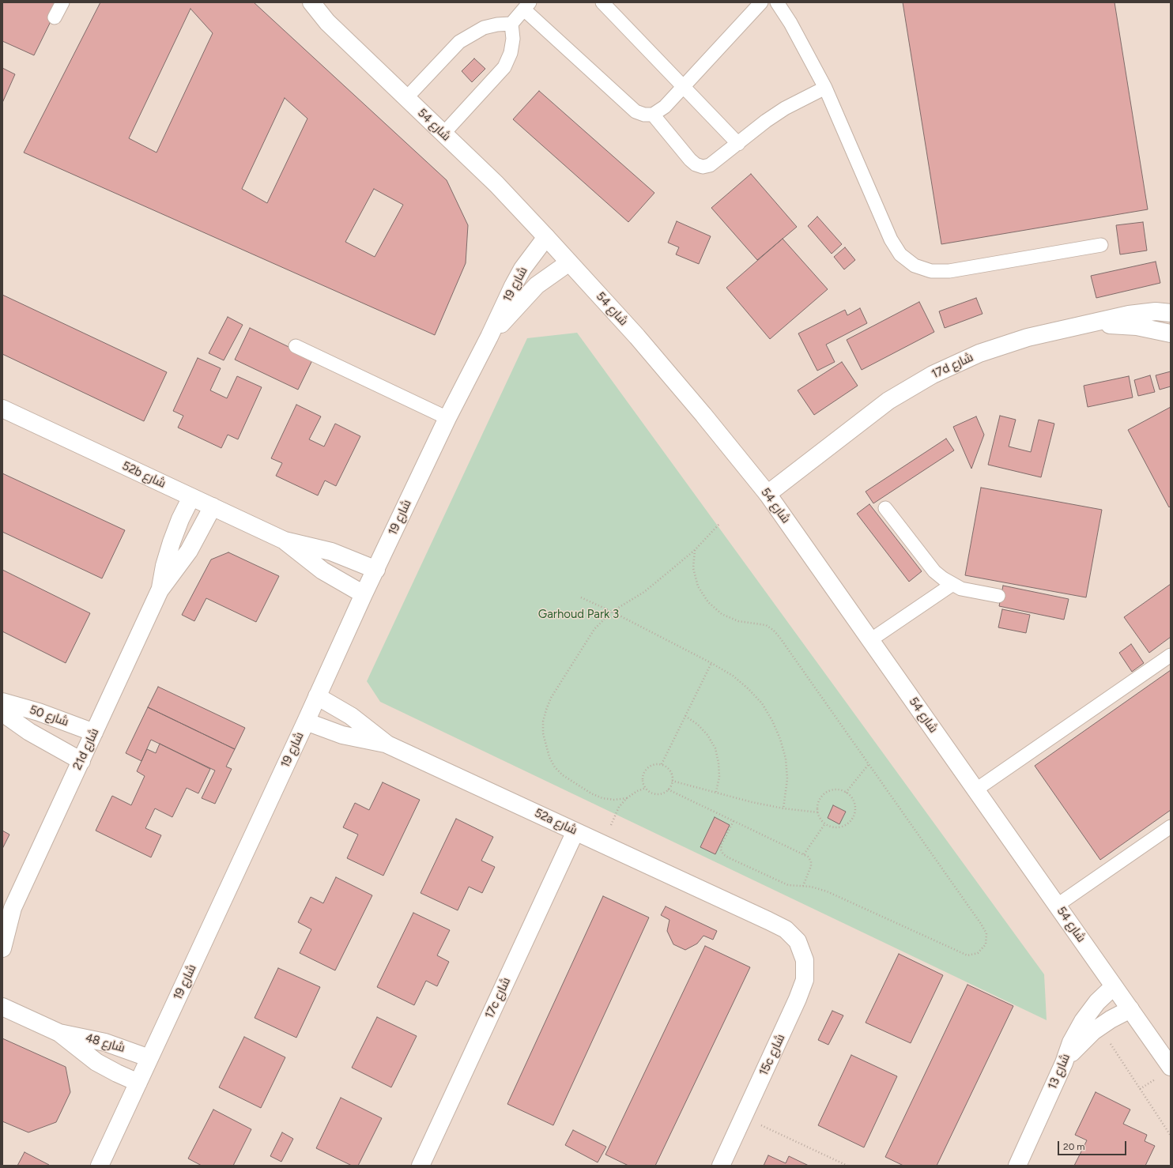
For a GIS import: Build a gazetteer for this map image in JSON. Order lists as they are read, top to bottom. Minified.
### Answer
{"streets":{"street":["شارع 54","شارع 19","17d شارع","52b شارع","شارع 50","21d شارع","52a شارع","17c شارع","شارع 48","15c شارع","شارع 13"]},"crossings":[["شارع 54","شارع 19"],["شارع 54","17d شارع"],["شارع 54","شارع 13"],["شارع 19","52b شارع"],["شارع 19","52a شارع"],["شارع 19","شارع 48"],["52b شارع","21d شارع"],["شارع 50","21d شارع"],["52a شارع","17c شارع"],["52a شارع","15c شارع"]],"parks":["Garhoud Park 3"],"scale_bar":"20 m"}
